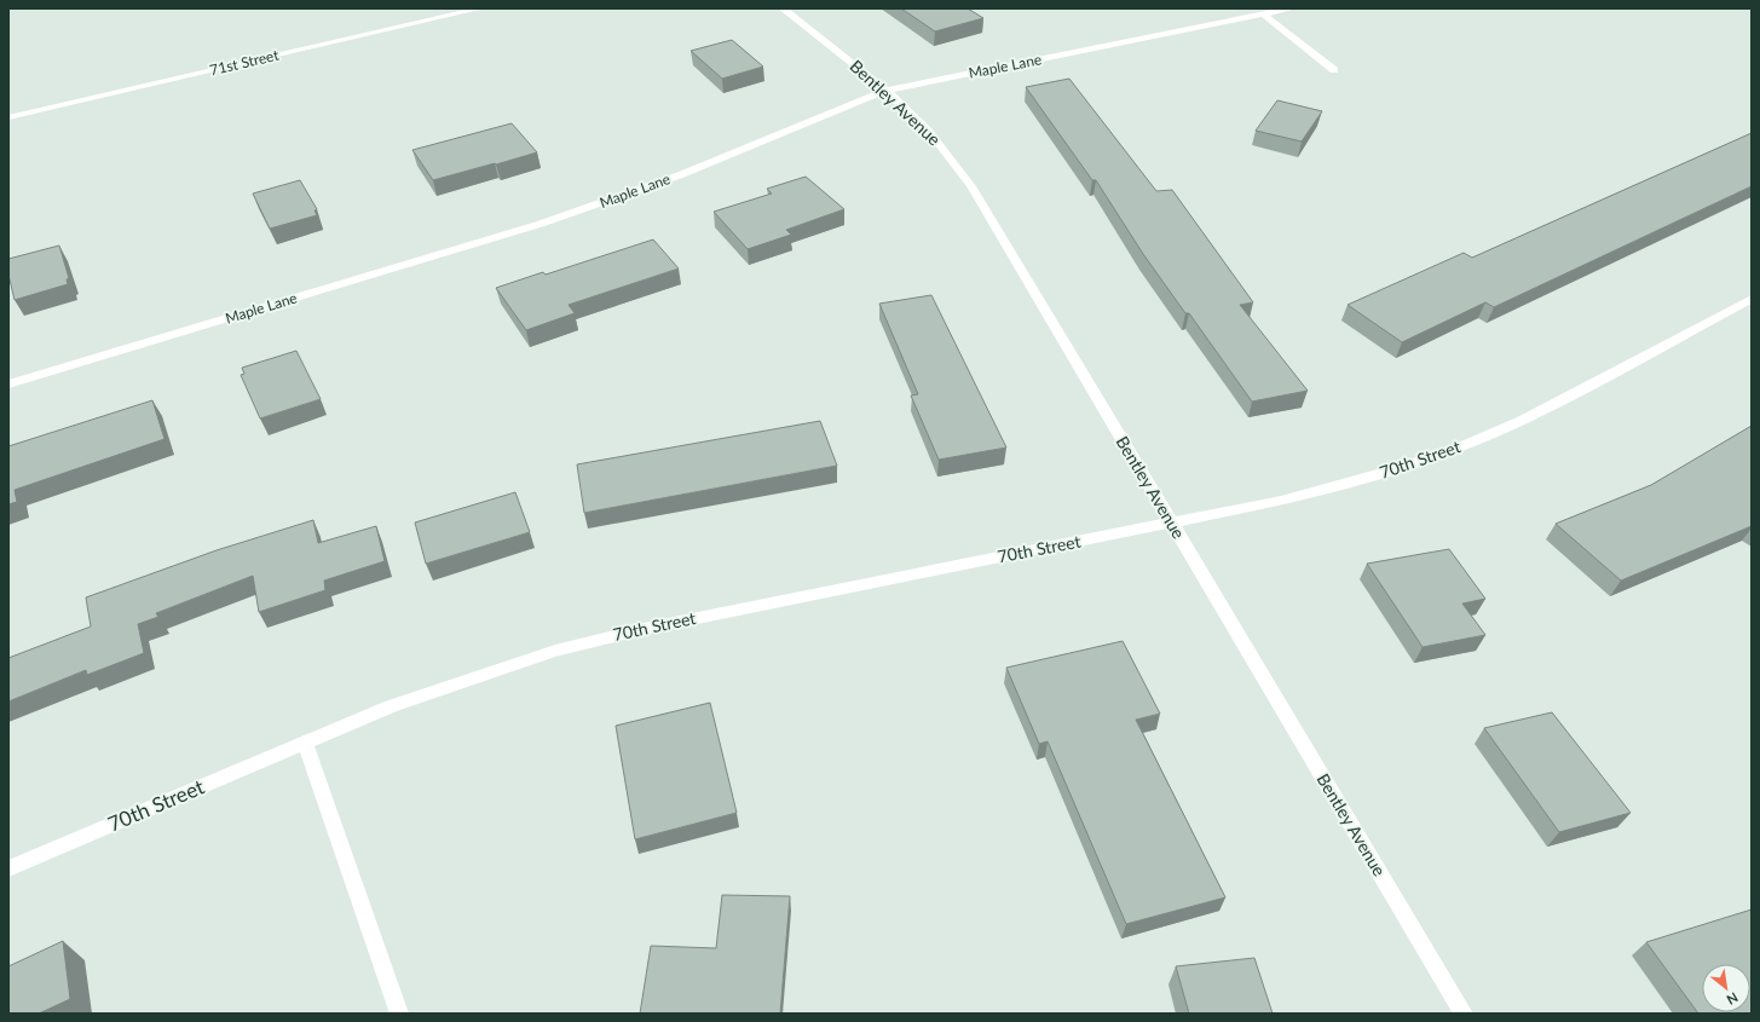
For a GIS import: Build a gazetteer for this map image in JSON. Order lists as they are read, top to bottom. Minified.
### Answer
{"streets":{"street":["71st Street","Maple Lane","Bentley Avenue","70th Street"]},"crossings":[["Maple Lane","Bentley Avenue"],["Bentley Avenue","70th Street"]],"north":"bottom right"}
